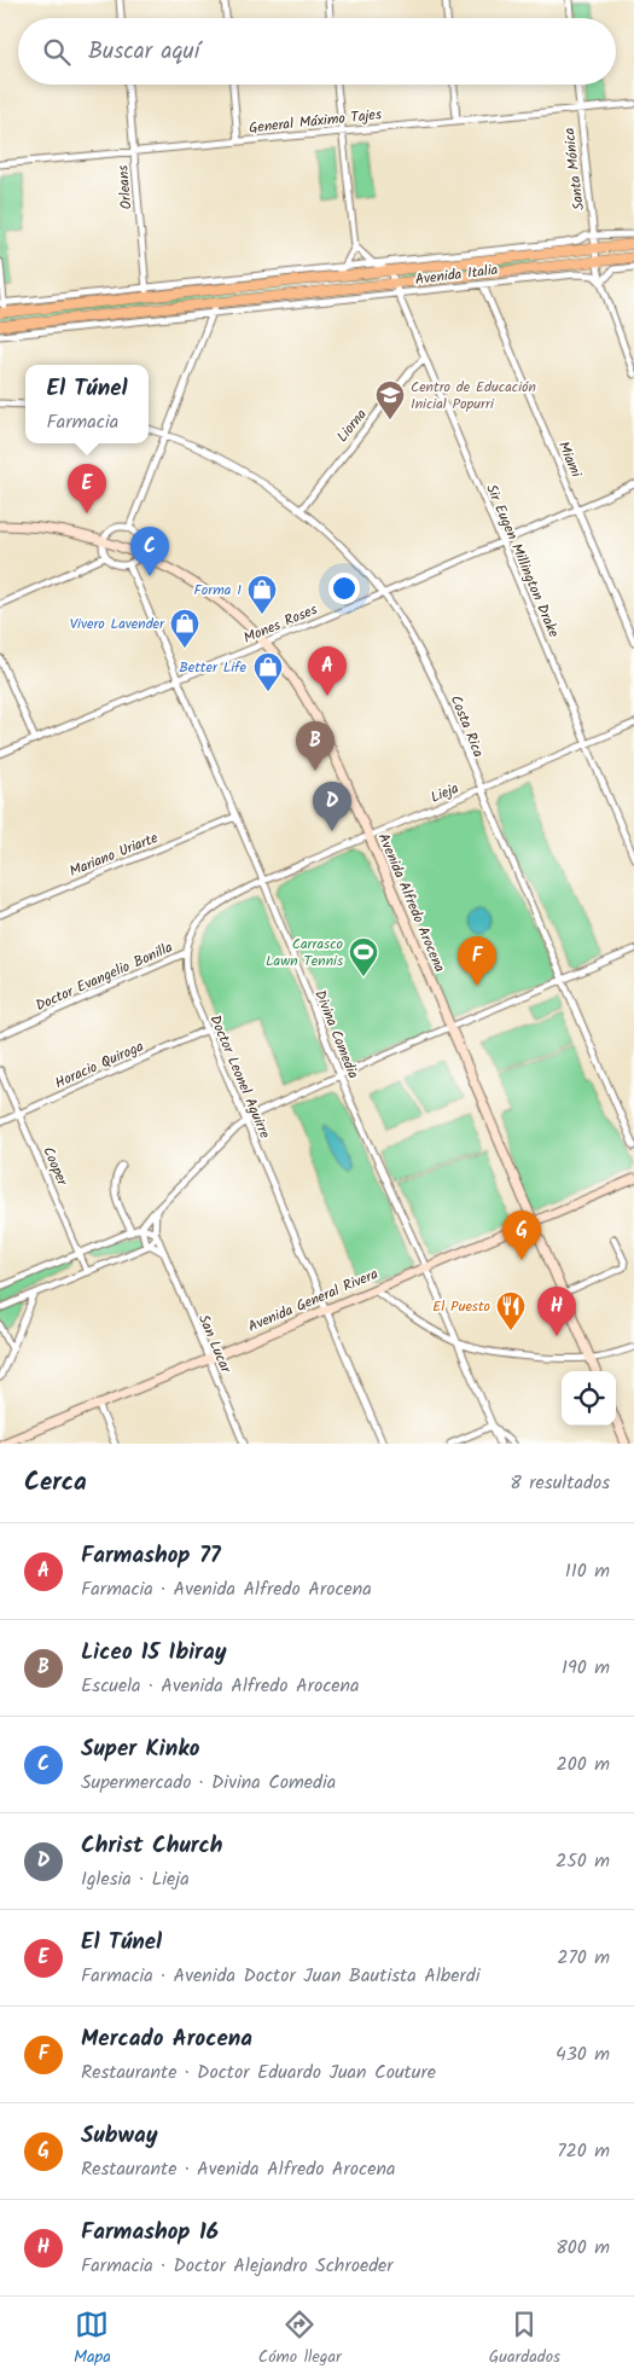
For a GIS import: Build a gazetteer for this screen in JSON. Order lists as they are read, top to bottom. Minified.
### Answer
{"streets":{"main road":["Avenida Italia"],"street":["General Máximo Tajes","Santa Mónica","Orleans","Liorna","Miami","Sir Eugen Millington Drake","Mones Roses","Costa Rica","Lieja","Mariano Uriarte","Avenida Alfredo Arocena","Doctor Evangelio Bonilla","Divina Comedia","Horacio Quiroga","Doctor Leonel Aguirre","Cooper","Avenida General Rivera","San Lucar"]},"crossings":[["General Máximo Tajes","Santa Mónica"],["General Máximo Tajes","Orleans"],["Santa Mónica","Avenida Italia"],["Orleans","Avenida Italia"],["Avenida Italia","Miami"],["Avenida Italia","Sir Eugen Millington Drake"],["Liorna","Sir Eugen Millington Drake"],["Liorna","Costa Rica"],["Miami","Mones Roses"],["Sir Eugen Millington Drake","Mones Roses"],["Sir Eugen Millington Drake","Lieja"],["Mones Roses","Costa Rica"],["Mones Roses","Avenida Alfredo Arocena"],["Mones Roses","Divina Comedia"],["Costa Rica","Lieja"],["Lieja","Avenida Alfredo Arocena"],["Lieja","Divina Comedia"],["Mariano Uriarte","Divina Comedia"],["Avenida Alfredo Arocena","Avenida General Rivera"],["Doctor Evangelio Bonilla","Doctor Leonel Aguirre"],["Divina Comedia","Avenida General Rivera"],["Horacio Quiroga","Doctor Leonel Aguirre"],["Horacio Quiroga","Cooper"],["Doctor Leonel Aguirre","Avenida General Rivera"],["Avenida General Rivera","San Lucar"]],"places":{"school or university":["Centro de Educación Inicial Popurri"],"shop":["Forma 1","Vivero Lavender","Better Life"],"sports":["Carrasco Lawn Tennis"],"restaurant":["El Puesto"]},"page":{"search":"Buscar aquí","popup":["El Túnel","Farmacia"],"pins":["E","C","A","B","D","F","G","H"],"heading":["Cerca","8 resultados"],"list":[{"mark":"A","name":"Farmashop 77","note":"Farmacia · Avenida Alfredo Arocena","value":"110 m"},{"mark":"B","name":"Liceo 15 Ibiray","note":"Escuela · Avenida Alfredo Arocena","value":"190 m"},{"mark":"C","name":"Super Kinko","note":"Supermercado · Divina Comedia","value":"200 m"},{"mark":"D","name":"Christ Church","note":"Iglesia · Lieja","value":"250 m"},{"mark":"E","name":"El Túnel","note":"Farmacia · Avenida Doctor Juan Bautista Alberdi","value":"270 m"},{"mark":"F","name":"Mercado Arocena","note":"Restaurante · Doctor Eduardo Juan Couture","value":"430 m"},{"mark":"G","name":"Subway","note":"Restaurante · Avenida Alfredo Arocena","value":"720 m"},{"mark":"H","name":"Farmashop 16","note":"Farmacia · Doctor Alejandro Schroeder","value":"800 m"}],"nav":["Mapa","Cómo llegar","Guardados"]}}
